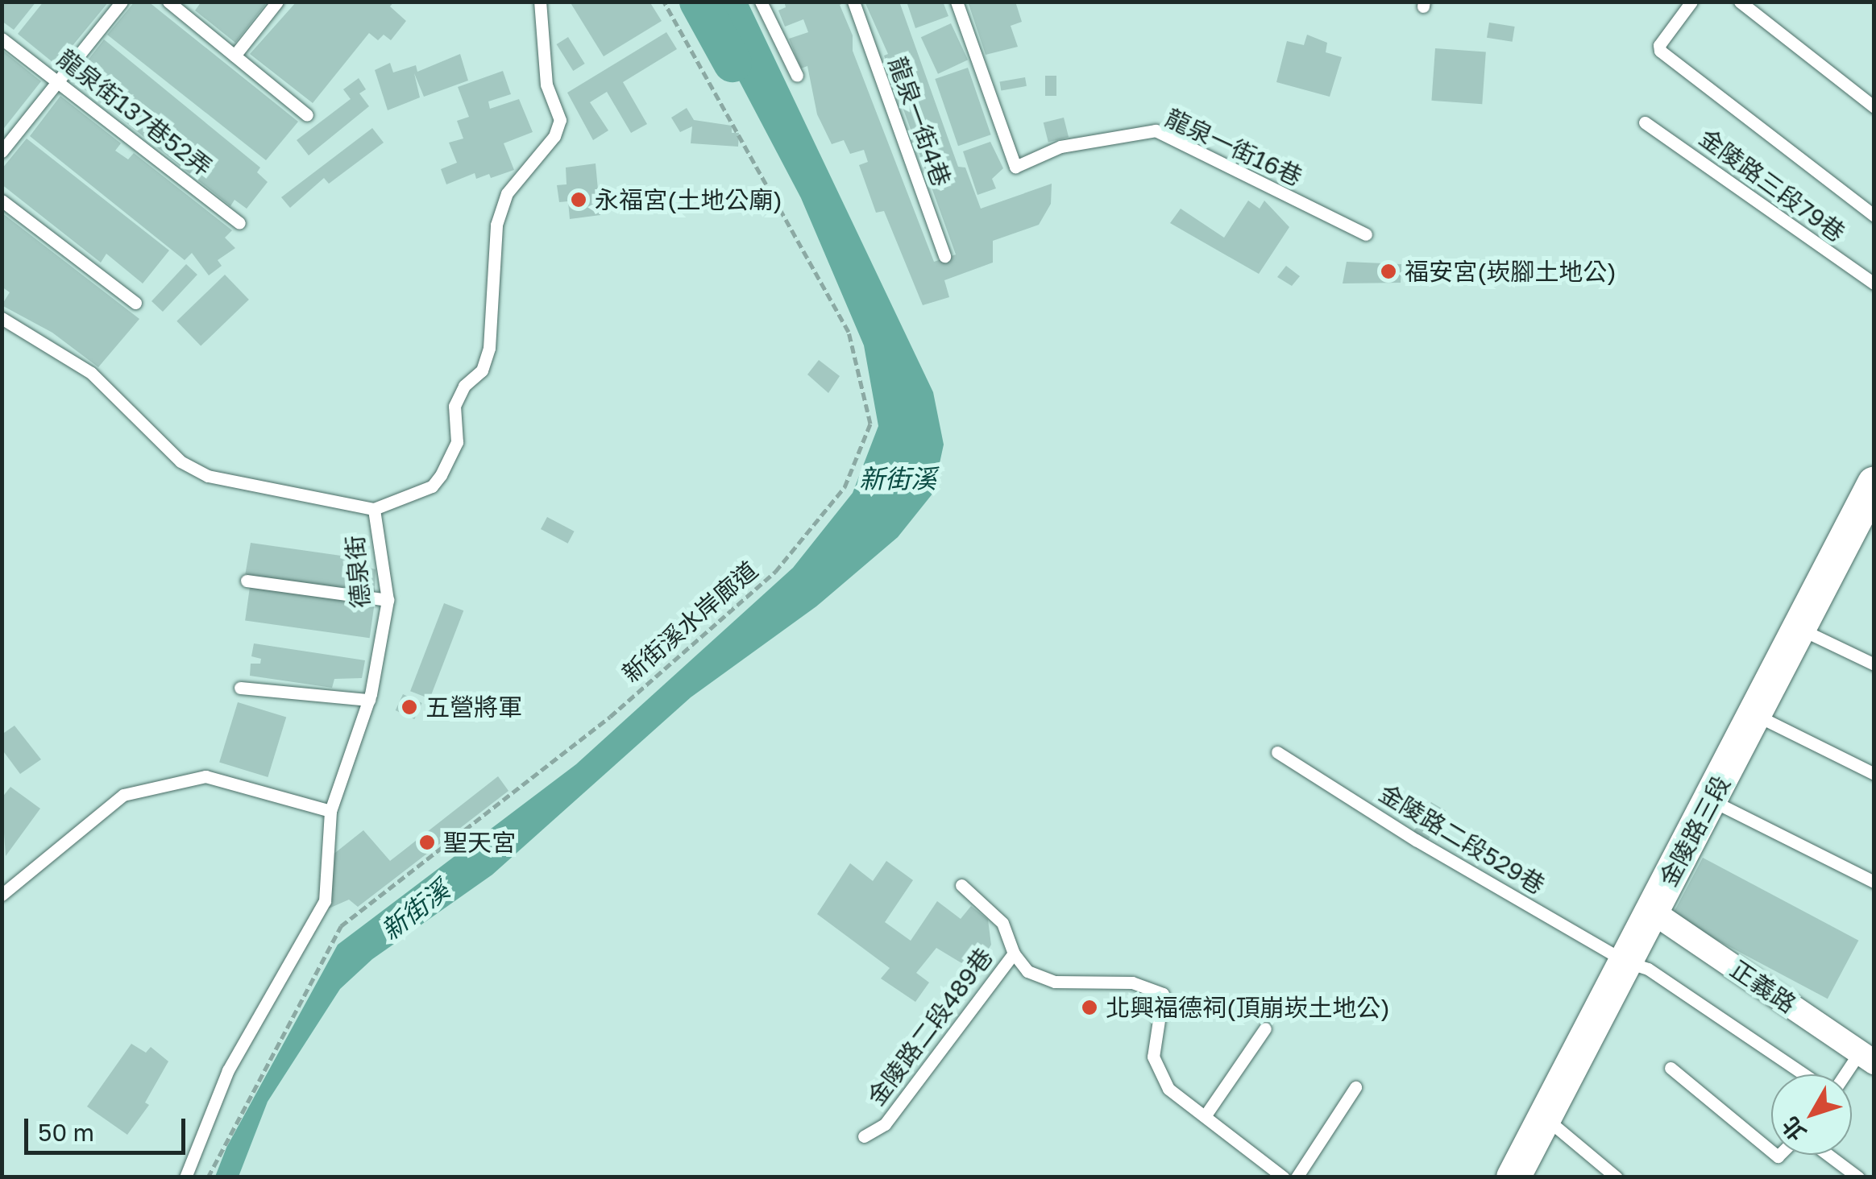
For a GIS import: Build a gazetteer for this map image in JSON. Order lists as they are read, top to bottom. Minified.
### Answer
{"streets":{"main road":["金陵路三段"],"street":["正義路"],"lane":["龍泉街137巷52弄","龍泉一街4巷","龍泉一街16巷","金陵路三段79巷","德泉街","金陵路二段529巷","金陵路二段489巷"],"path":["新街溪水岸廊道"]},"crossings":[["金陵路三段","金陵路二段529巷"],["金陵路三段","正義路"]],"water":["新街溪"],"places":["永福宮(土地公廟)","福安宮(崁腳土地公)","五營將軍","聖天宮","北興福德祠(頂崩崁土地公)"],"scale_bar":"50 m","north":"bottom left"}
